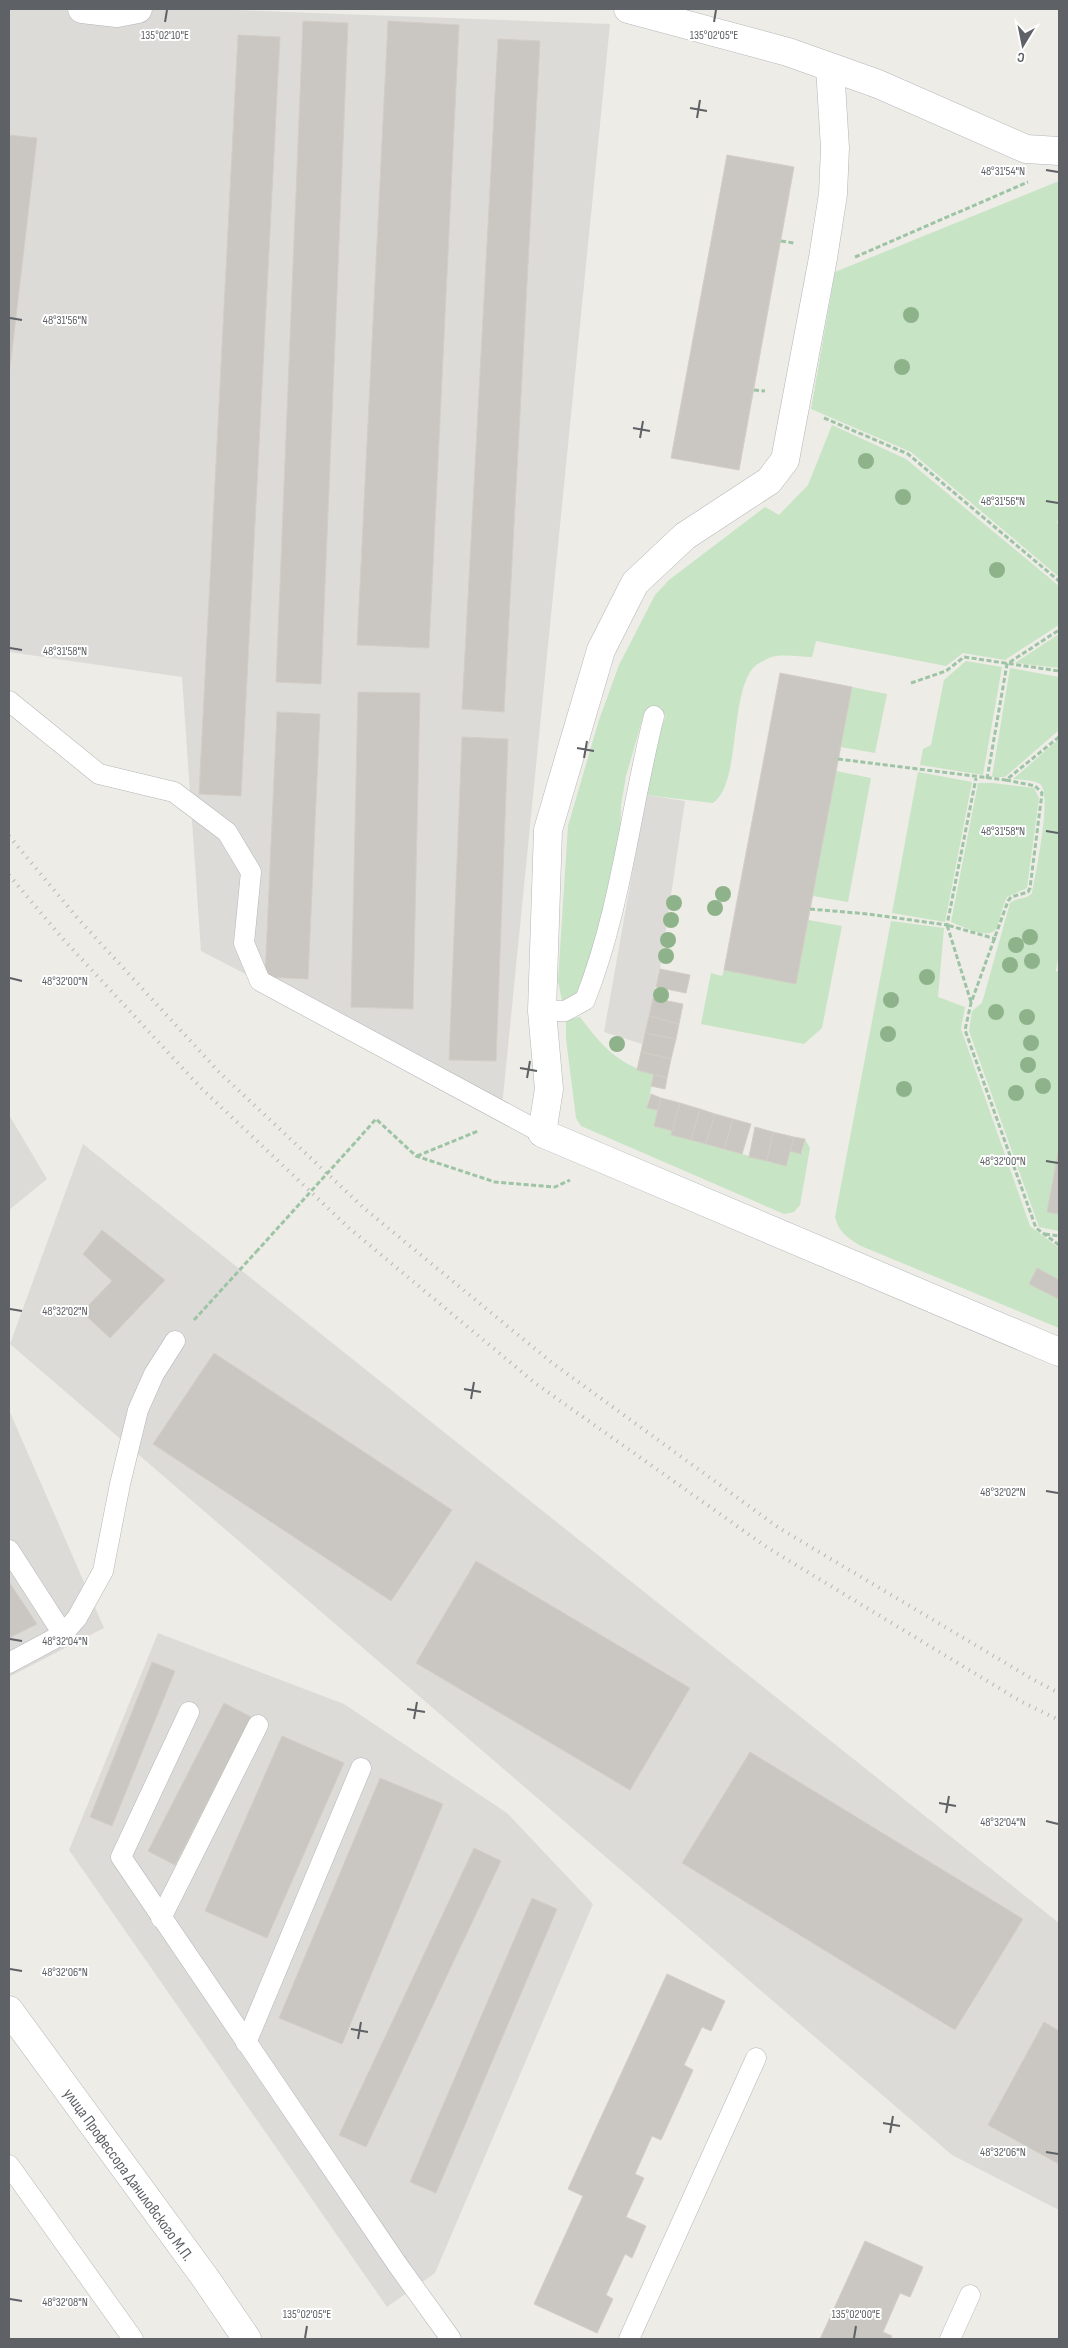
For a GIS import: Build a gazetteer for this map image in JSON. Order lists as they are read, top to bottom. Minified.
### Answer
{"streets":{"street":["улица Профессора Даниловского М.П."]},"north":"bottom","coordinates":["135°02'10\"E","135°02'05\"E","48°31'54\"N","48°31'56\"N","48°31'58\"N","48°32'00\"N","48°32'02\"N","48°32'04\"N","48°32'06\"N","48°32'08\"N","135°02'00\"E"]}
